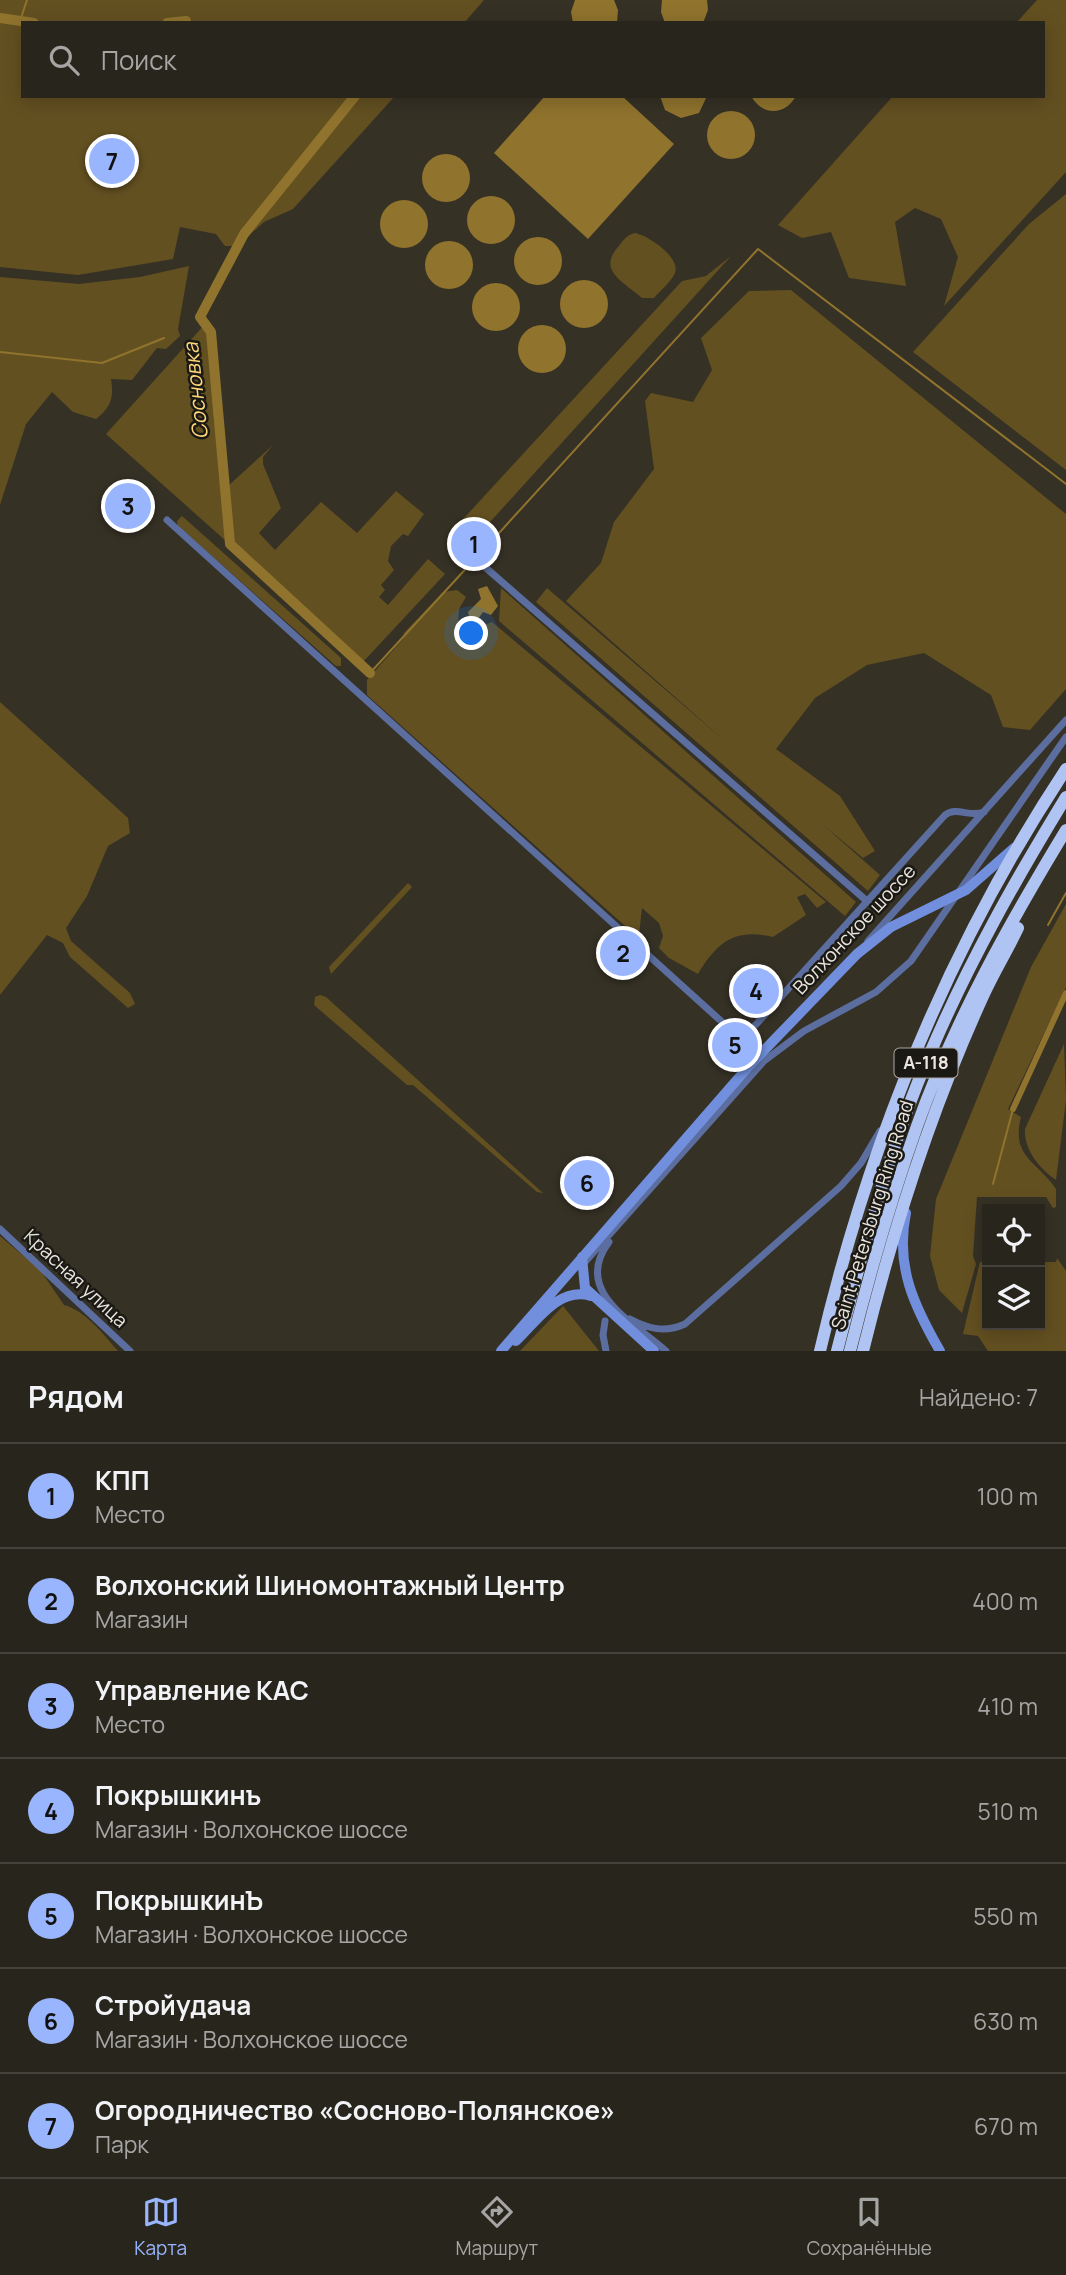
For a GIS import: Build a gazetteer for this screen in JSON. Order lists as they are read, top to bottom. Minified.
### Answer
{"streets":{"highway":["А-118","Saint Petersburg Ring Road"],"main road":["Волхонское шоссе"],"street":["Красная улица"]},"water":["Сосновка"],"page":{"search":"Поиск","pins":["7","3","1","2","4","5","6"],"heading":["Рядом","Найдено: 7"],"list":[{"mark":"1","name":"КПП","note":"Место","value":"100 m"},{"mark":"2","name":"Волхонский Шиномонтажный Центр","note":"Магазин","value":"400 m"},{"mark":"3","name":"Управление КАС","note":"Место","value":"410 m"},{"mark":"4","name":"Покрышкинъ","note":"Магазин · Волхонское шоссе","value":"510 m"},{"mark":"5","name":"ПокрышкинЪ","note":"Магазин · Волхонское шоссе","value":"550 m"},{"mark":"6","name":"Стройудача","note":"Магазин · Волхонское шоссе","value":"630 m"},{"mark":"7","name":"Огородничество «Сосново-Полянское»","note":"Парк","value":"670 m"}],"nav":["Карта","Маршрут","Сохранённые"]}}
